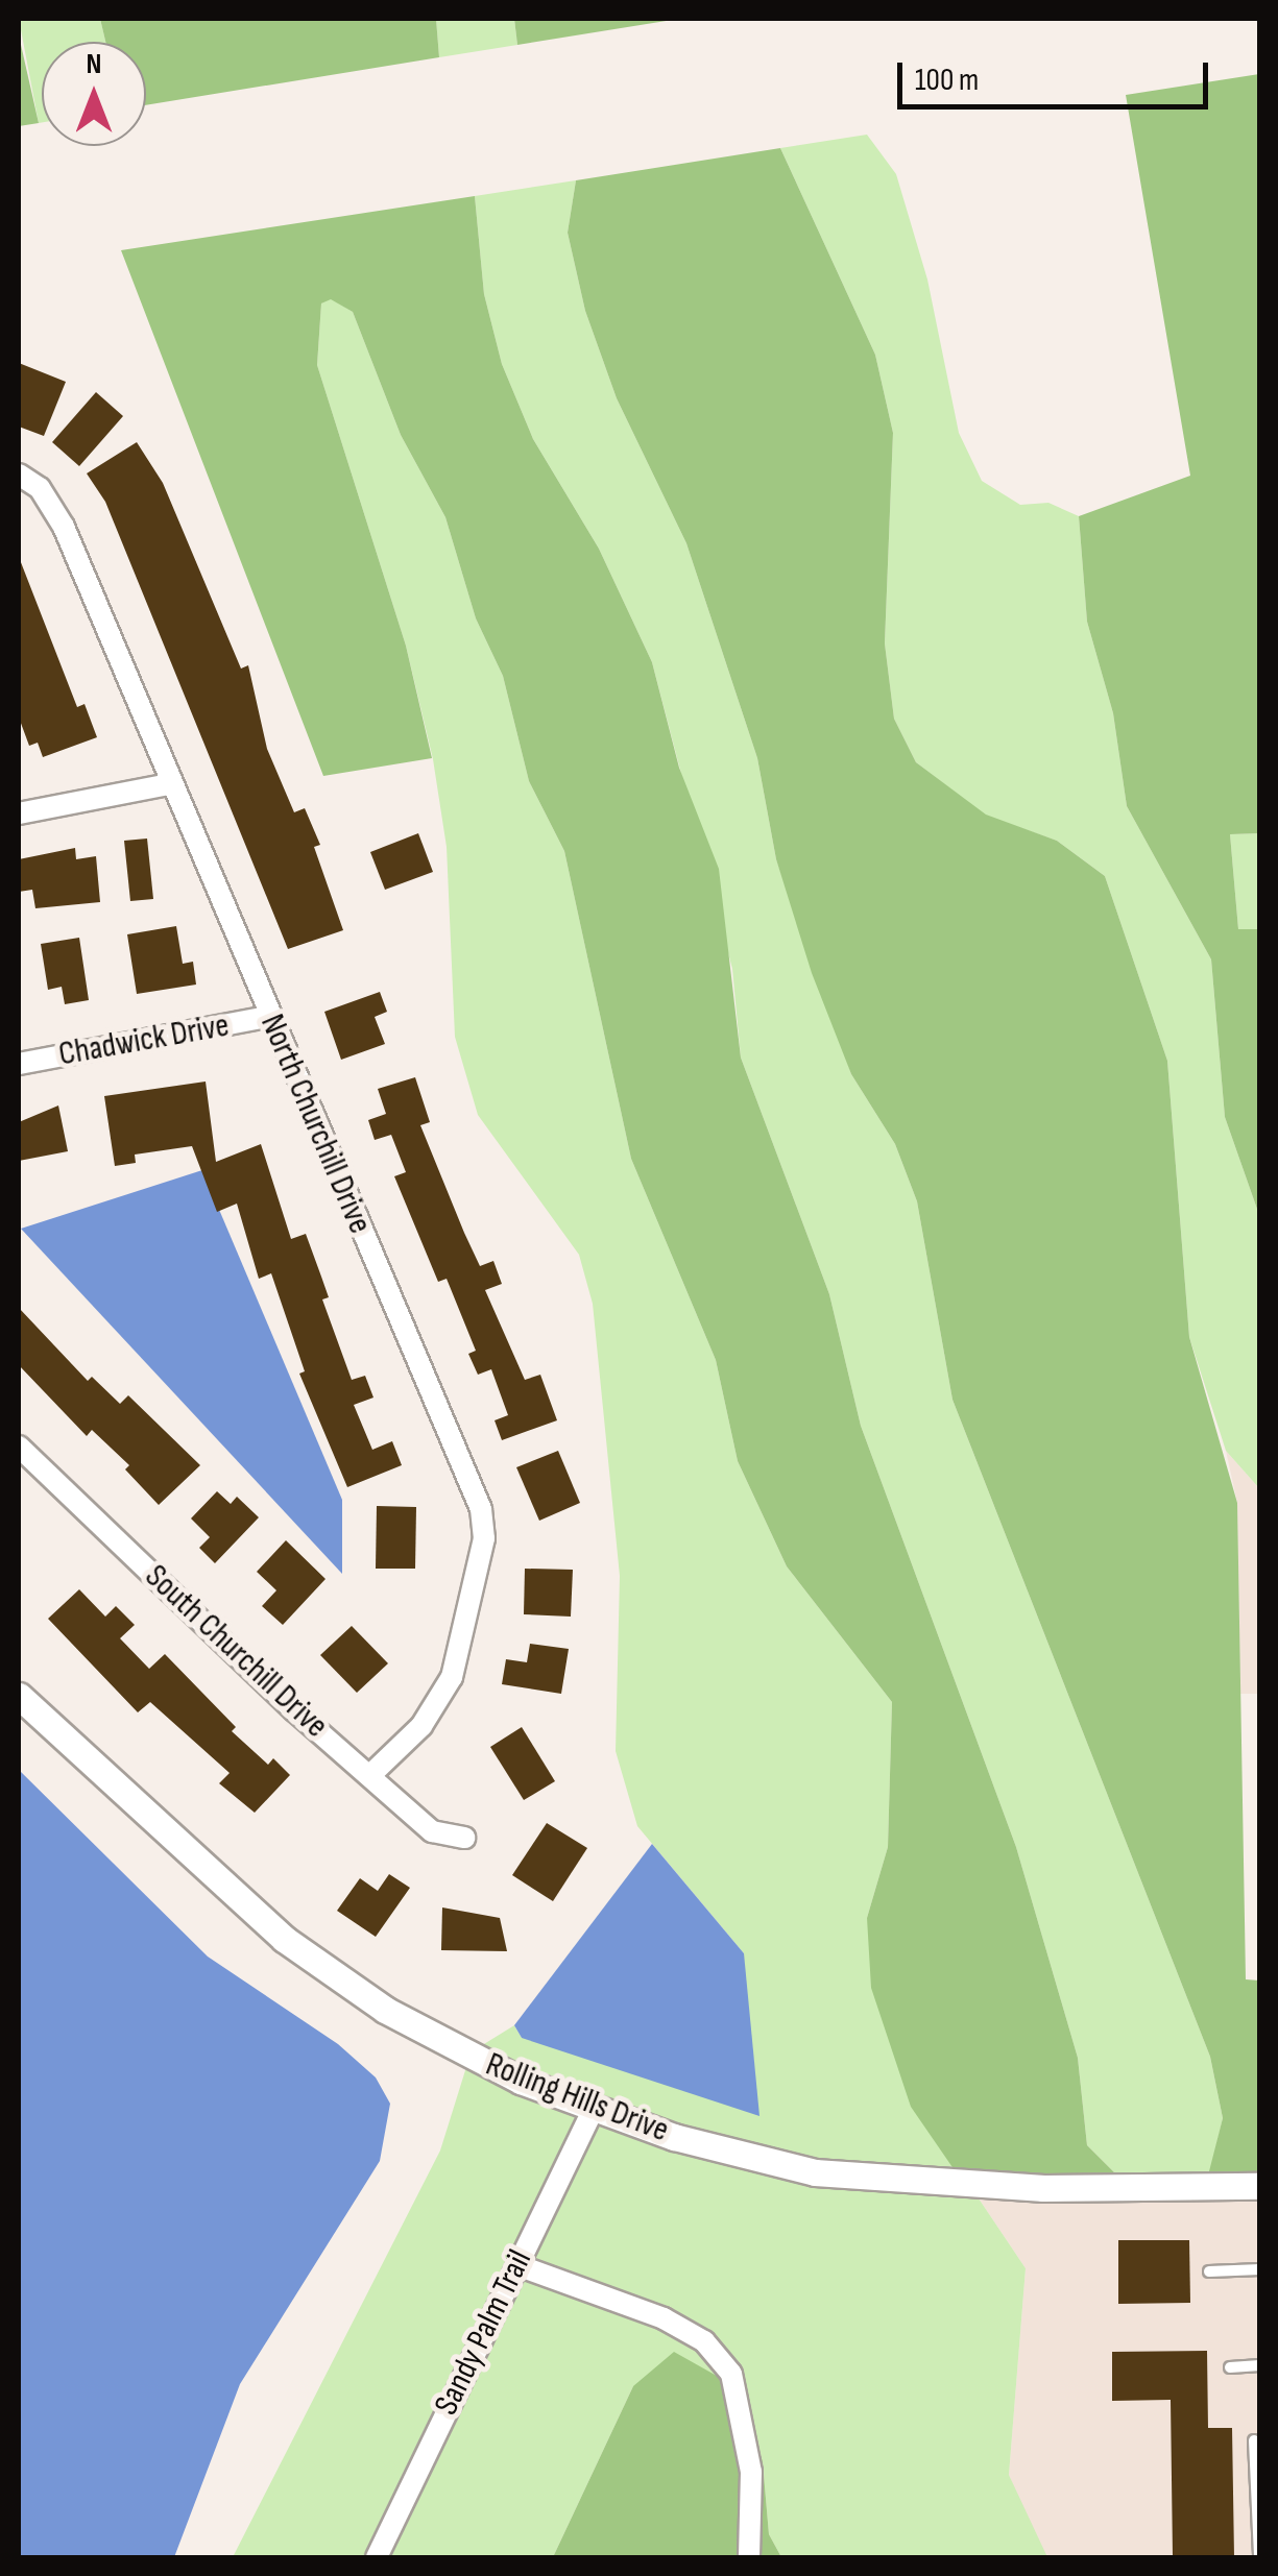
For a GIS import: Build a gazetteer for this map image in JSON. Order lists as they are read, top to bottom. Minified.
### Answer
{"streets":{"street":["Chadwick Drive","North Churchill Drive","South Churchill Drive","Rolling Hills Drive","Sandy Palm Trail"]},"crossings":[["Chadwick Drive","North Churchill Drive"],["North Churchill Drive","South Churchill Drive"],["Rolling Hills Drive","Sandy Palm Trail"]],"scale_bar":"100 m","north":"top"}
